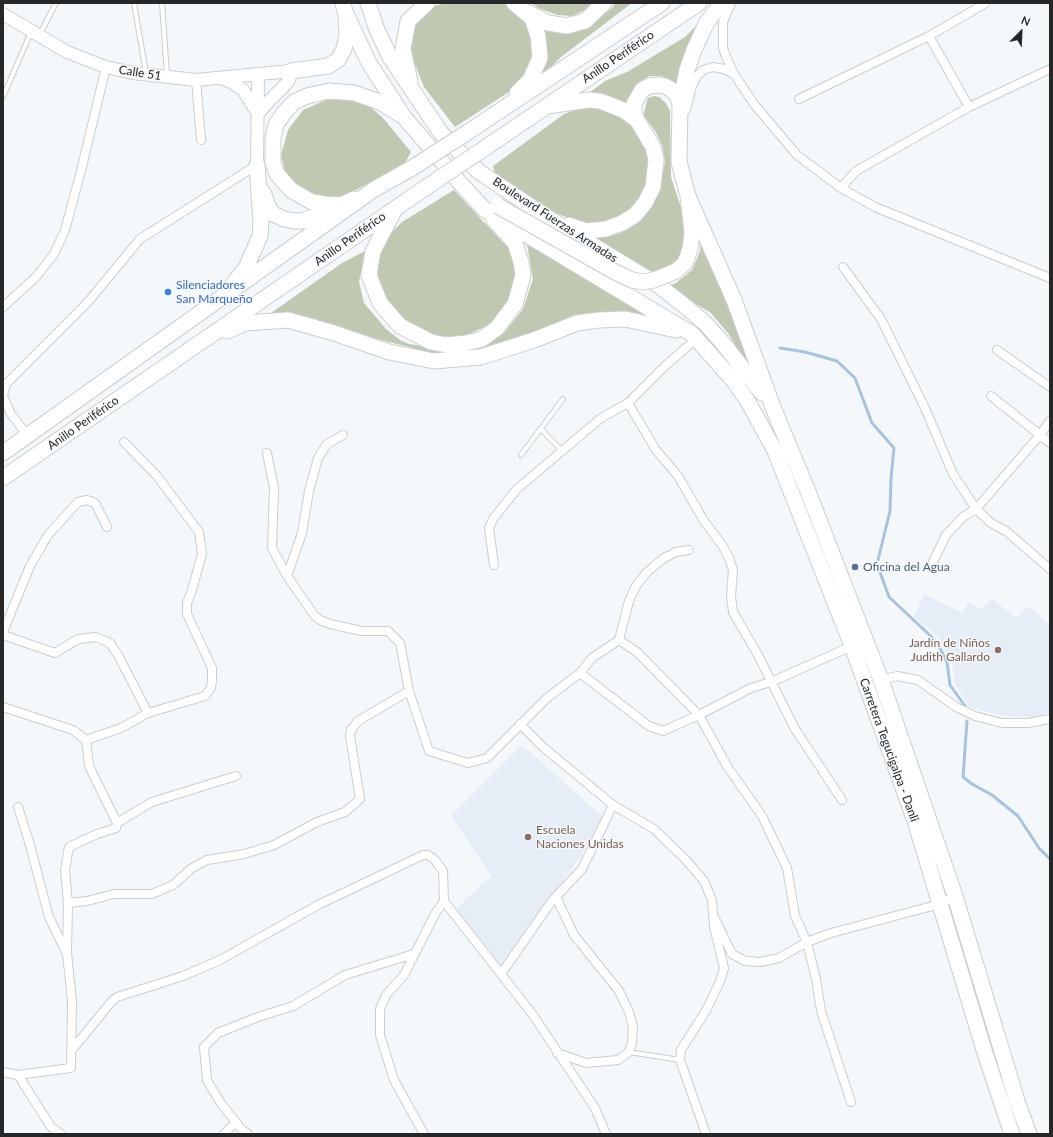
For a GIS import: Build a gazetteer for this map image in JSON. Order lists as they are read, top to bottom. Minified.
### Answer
{"streets":{"highway":["Anillo Periférico","Boulevard Fuerzas Armadas","Carretera Tegucigalpa - Danli"],"street":["Calle 51"]},"crossings":[["Boulevard Fuerzas Armadas","Carretera Tegucigalpa - Danli"]],"places":["Silenciadores San Marqueño","Oficina del Agua","Jardín de Niños Judith Gallardo","Escuela Naciones Unidas"],"north":"top right"}
